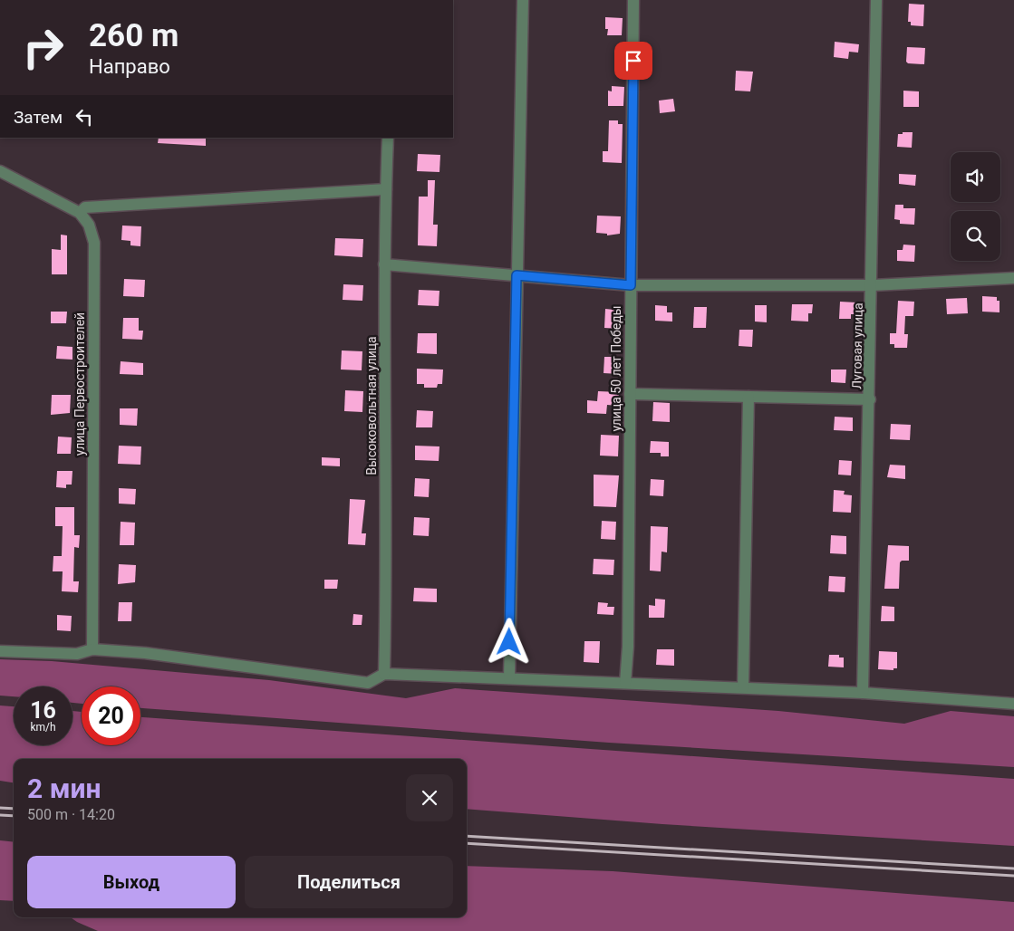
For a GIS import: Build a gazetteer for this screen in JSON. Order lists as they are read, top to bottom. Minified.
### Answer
{"streets":{"street":["Луговая улица","улица 50 лет Победы","улица Первостроителей","Высоковольтная улица"]},"page":{"turn":["260 m","Направо"],"then":"Затем","speed":"16 km/h","limit":"20","heading":["2 мин","500 m · 14:20"],"buttons":["Выход","Поделиться"]}}
